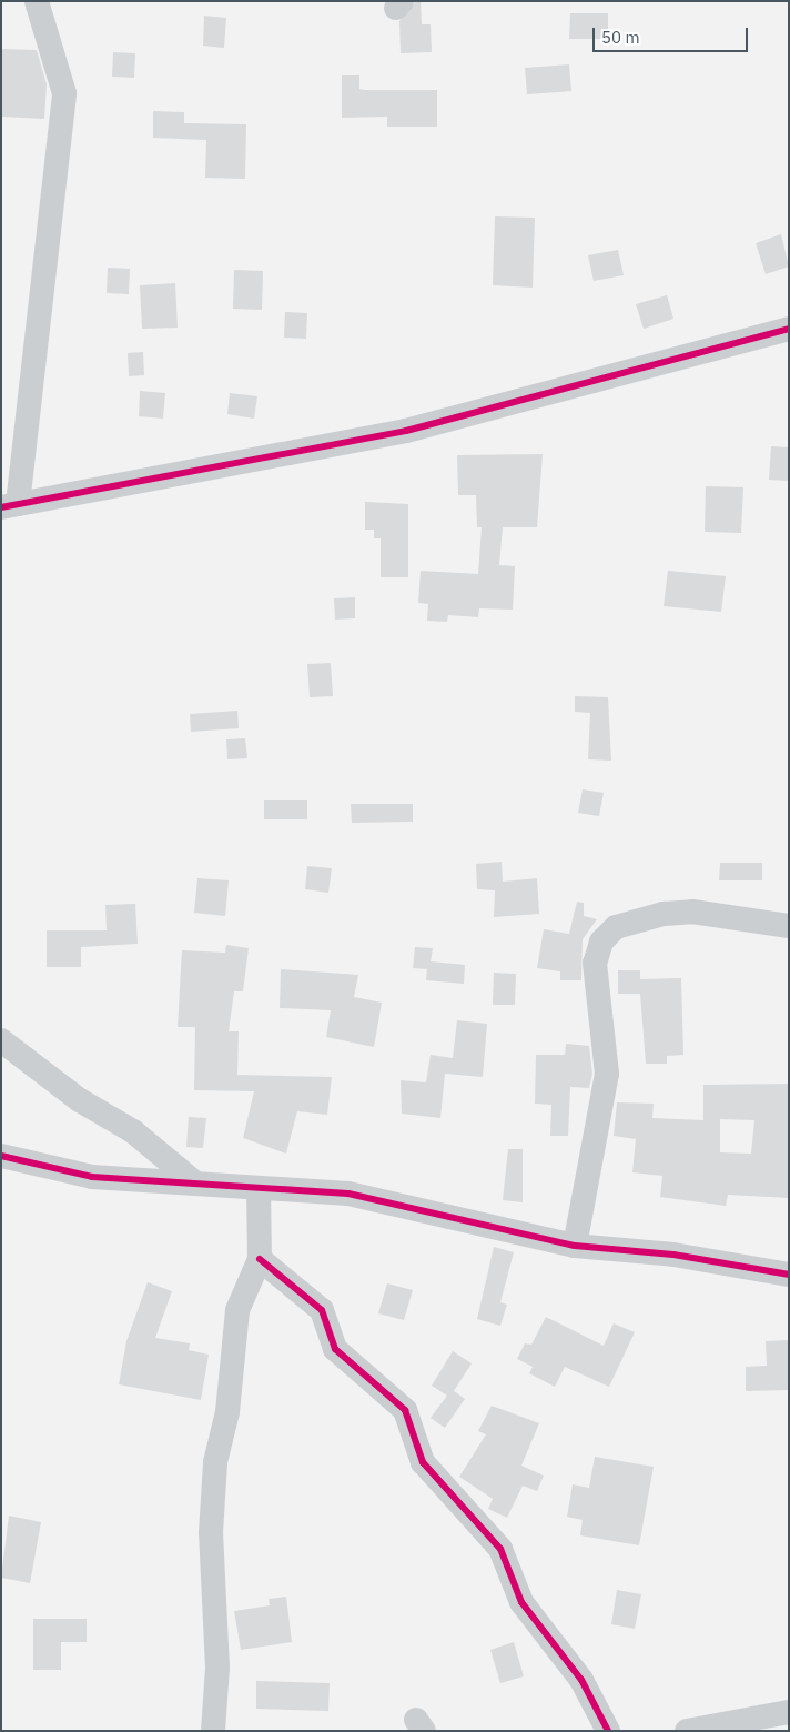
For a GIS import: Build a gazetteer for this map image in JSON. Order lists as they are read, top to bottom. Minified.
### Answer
{"scale_bar":"50 m"}
